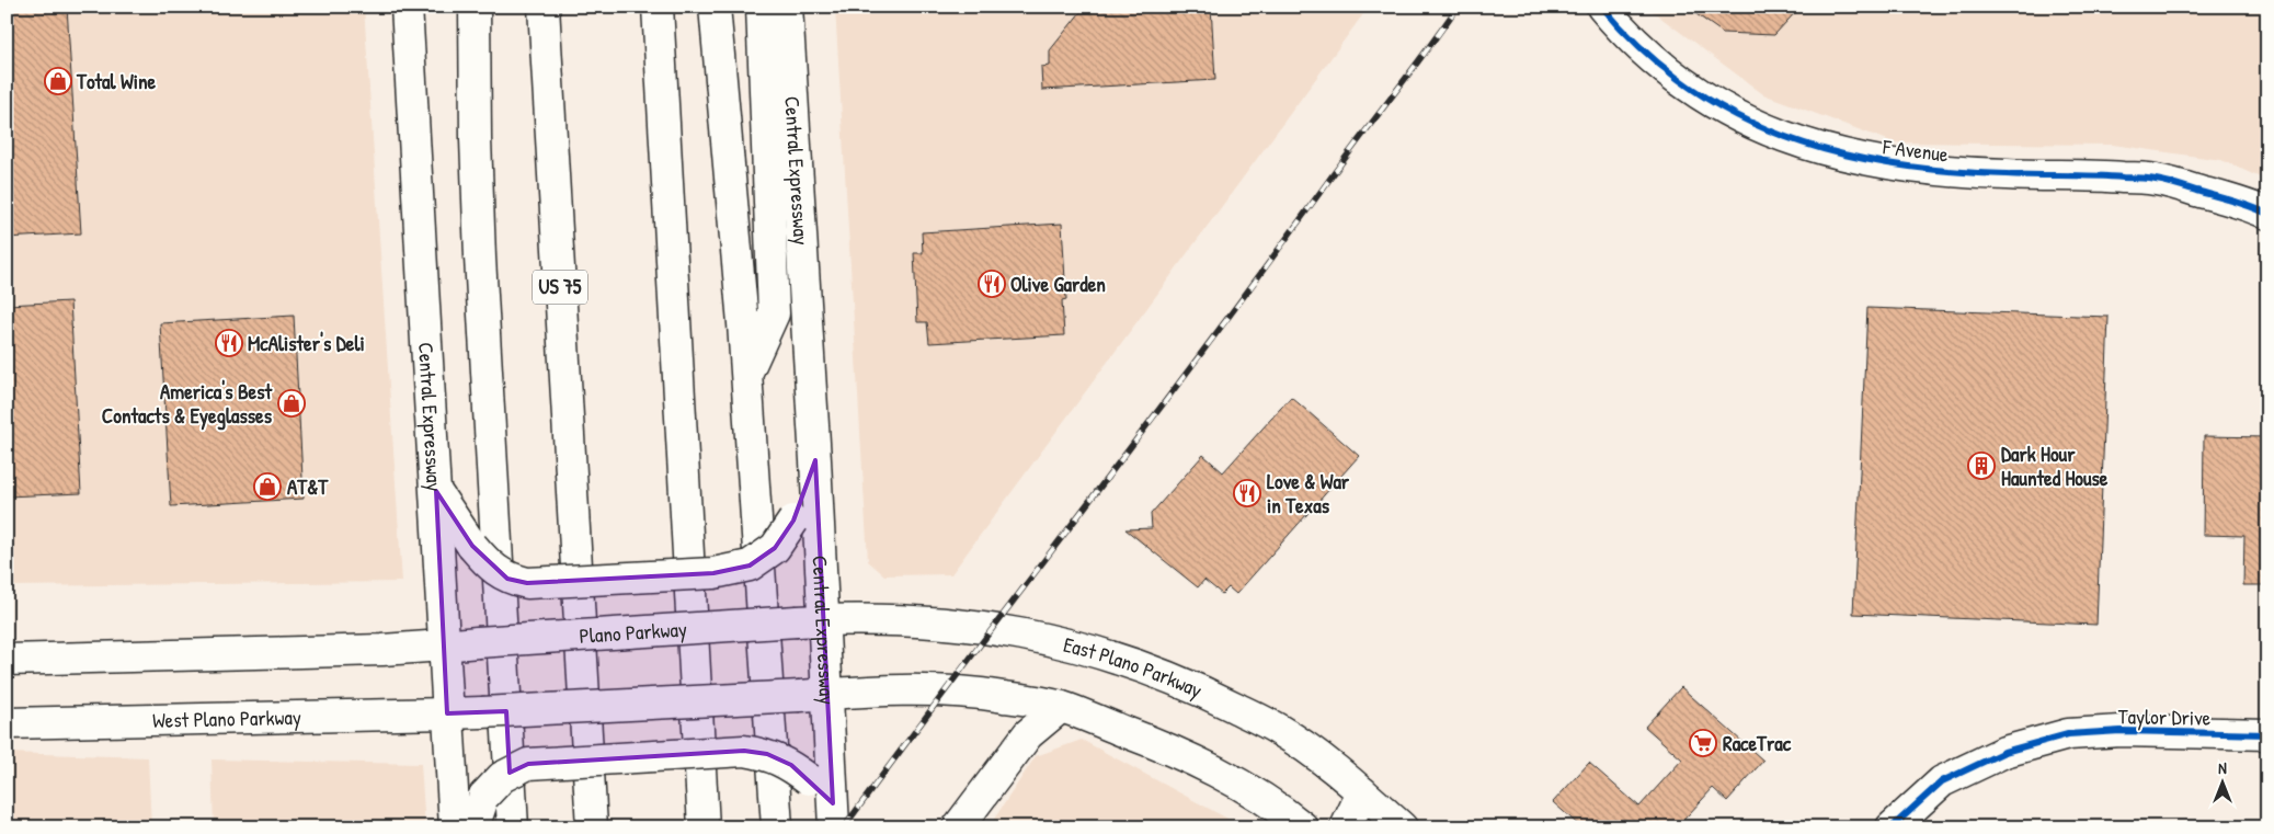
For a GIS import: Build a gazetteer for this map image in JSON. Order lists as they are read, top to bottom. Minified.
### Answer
{"streets":{"main road":["F Avenue","Central Expressway","US 75","Plano Parkway","East Plano Parkway","Taylor Drive","West Plano Parkway"]},"crossings":[["Central Expressway","Plano Parkway"],["Central Expressway","East Plano Parkway"],["Central Expressway","West Plano Parkway"],["Plano Parkway","East Plano Parkway"]],"places":{"shop":["Total Wine","America's Best Contacts & Eyeglasses","AT&T"],"restaurant":["Olive Garden","McAlister's Deli","Love & War in Texas"],"building":["Dark Hour Haunted House"],"supermarket":["RaceTrac"]},"north":"top"}
